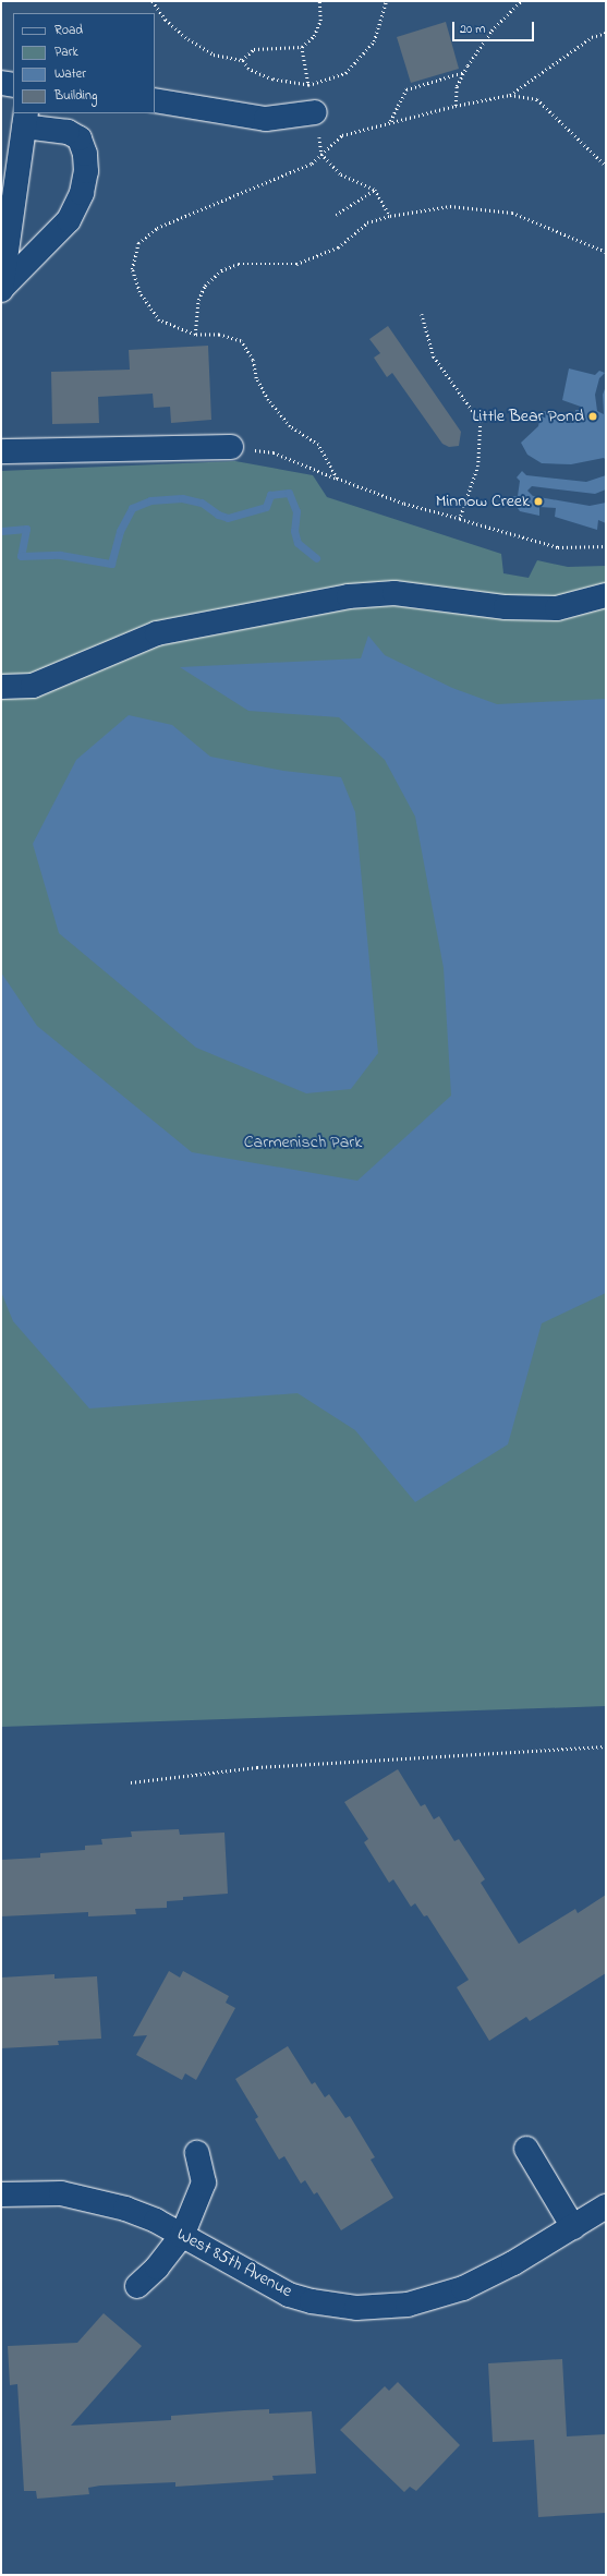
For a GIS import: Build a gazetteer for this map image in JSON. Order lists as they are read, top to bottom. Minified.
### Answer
{"streets":{"street":["West 85th Avenue"]},"parks":["Carmenisch Park"],"places":["Little Bear Pond","Minnow Creek"],"legend":["Road","Park","Water","Building"],"scale_bar":"20 m"}
